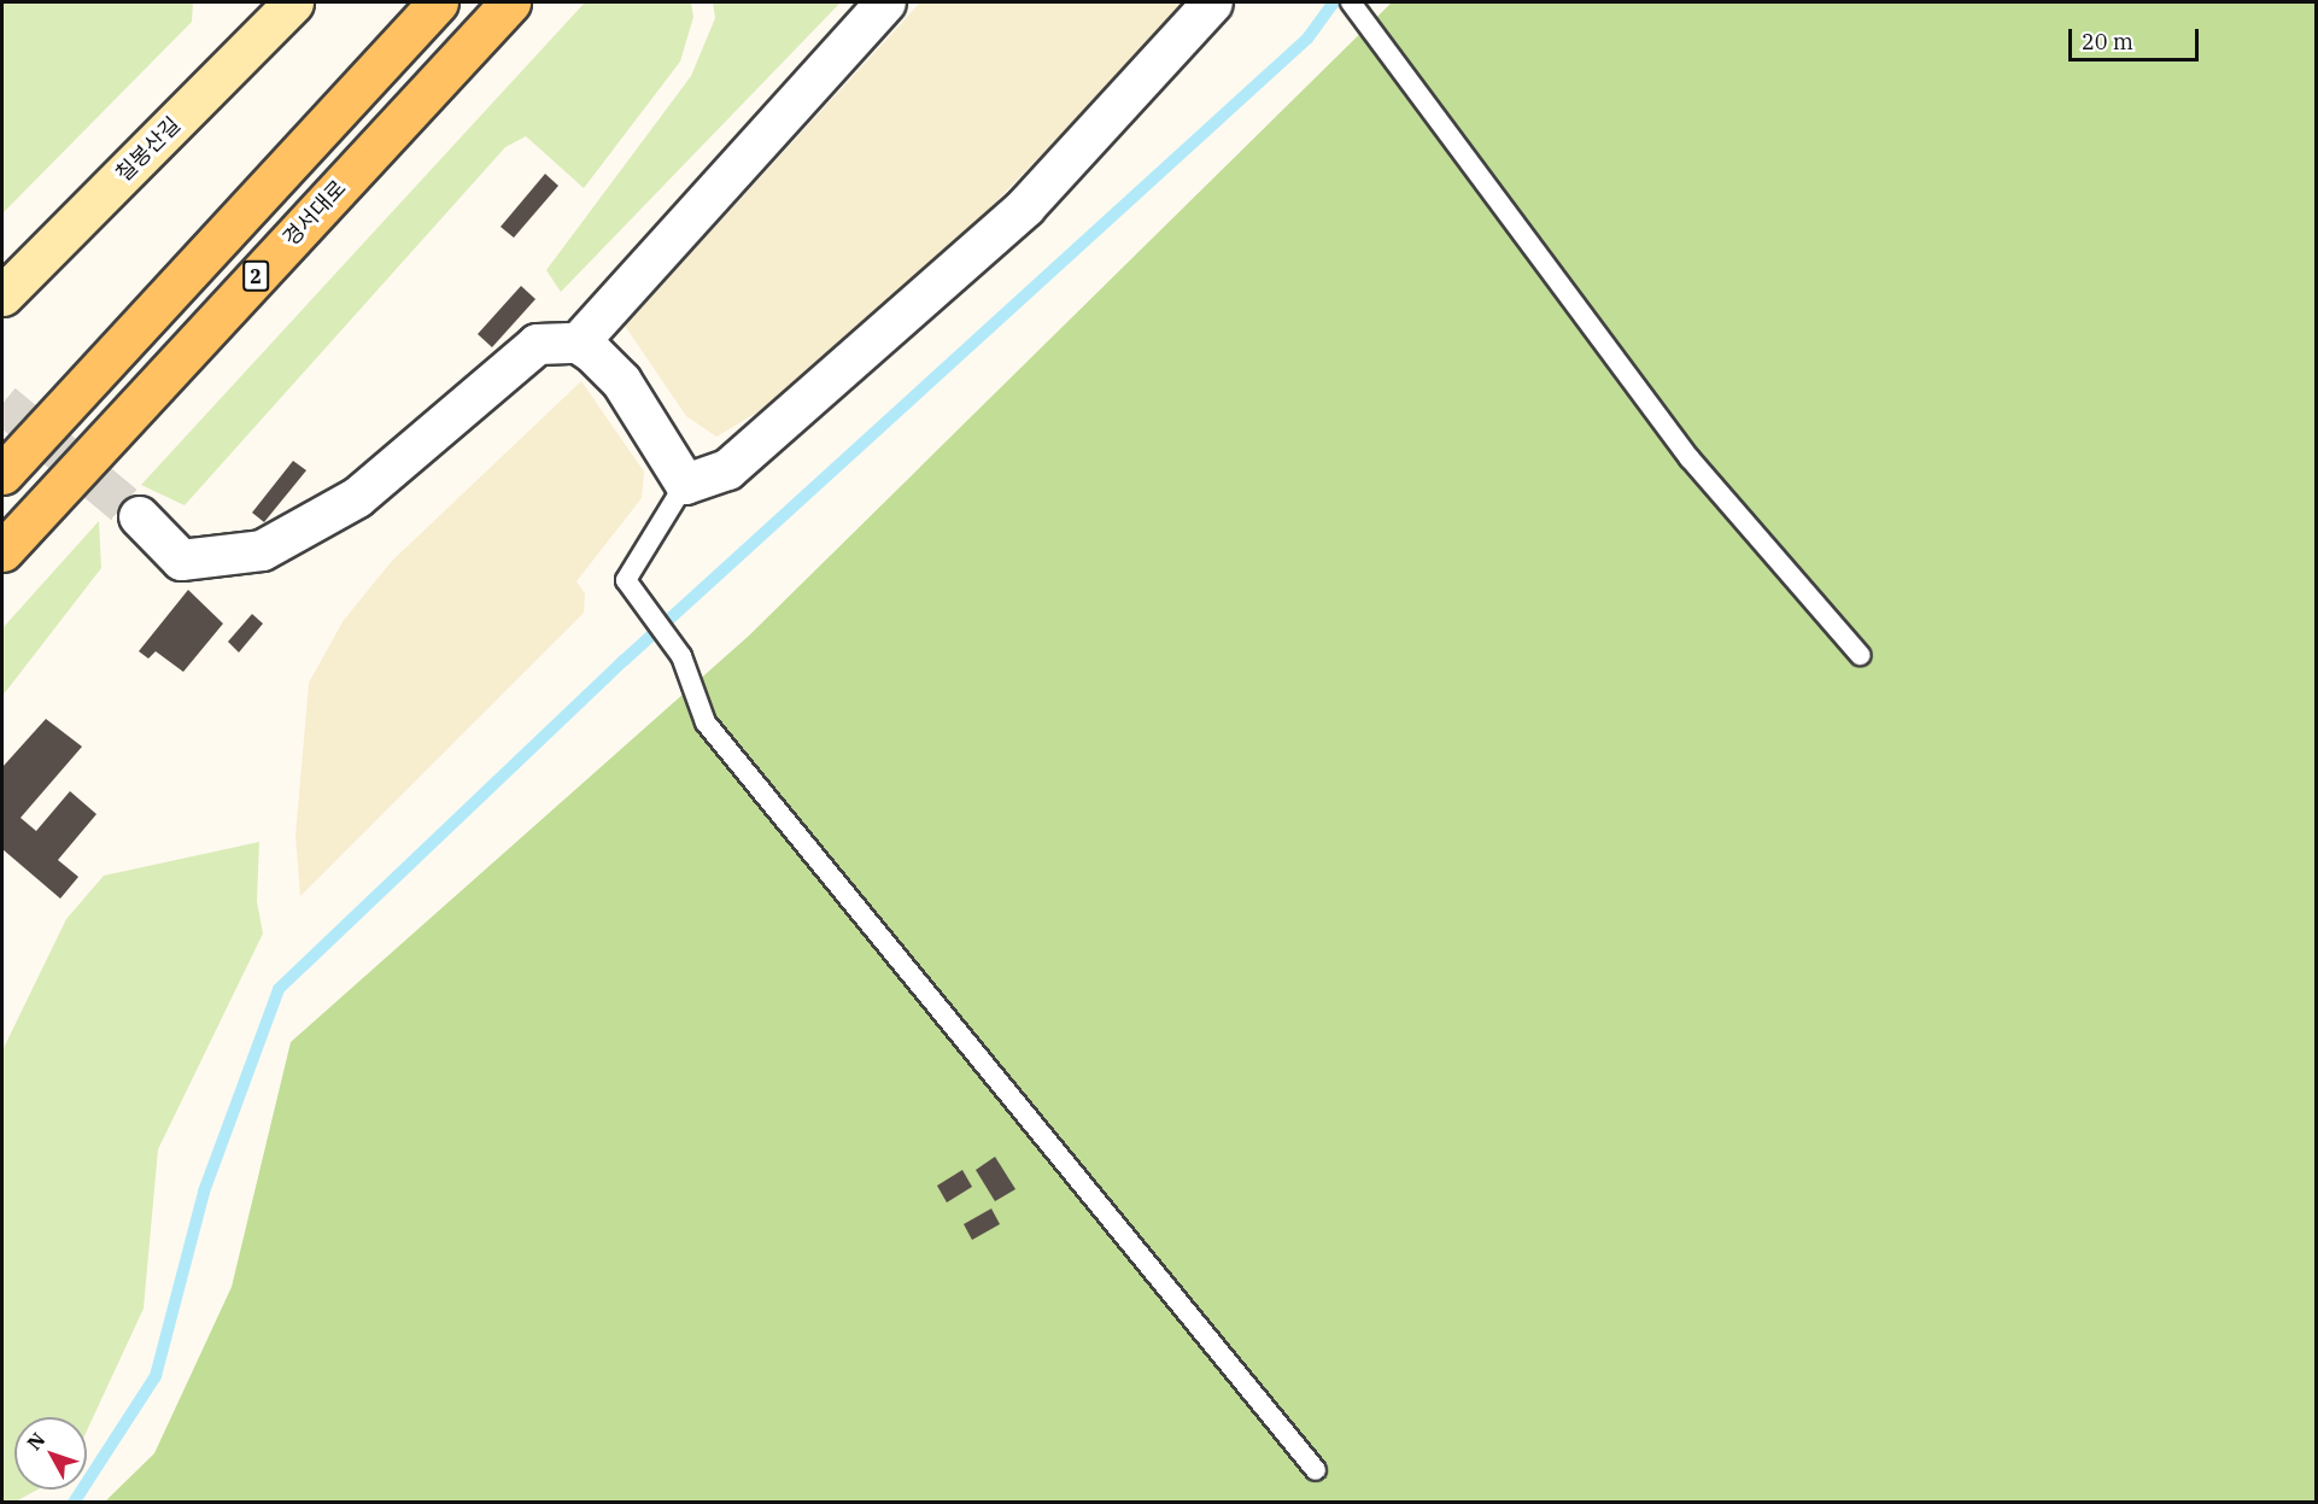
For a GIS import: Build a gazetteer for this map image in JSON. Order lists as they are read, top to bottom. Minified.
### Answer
{"streets":{"main road":["경서대로","2"],"street":["칠봉산길"]},"scale_bar":"20 m","north":"top left"}
